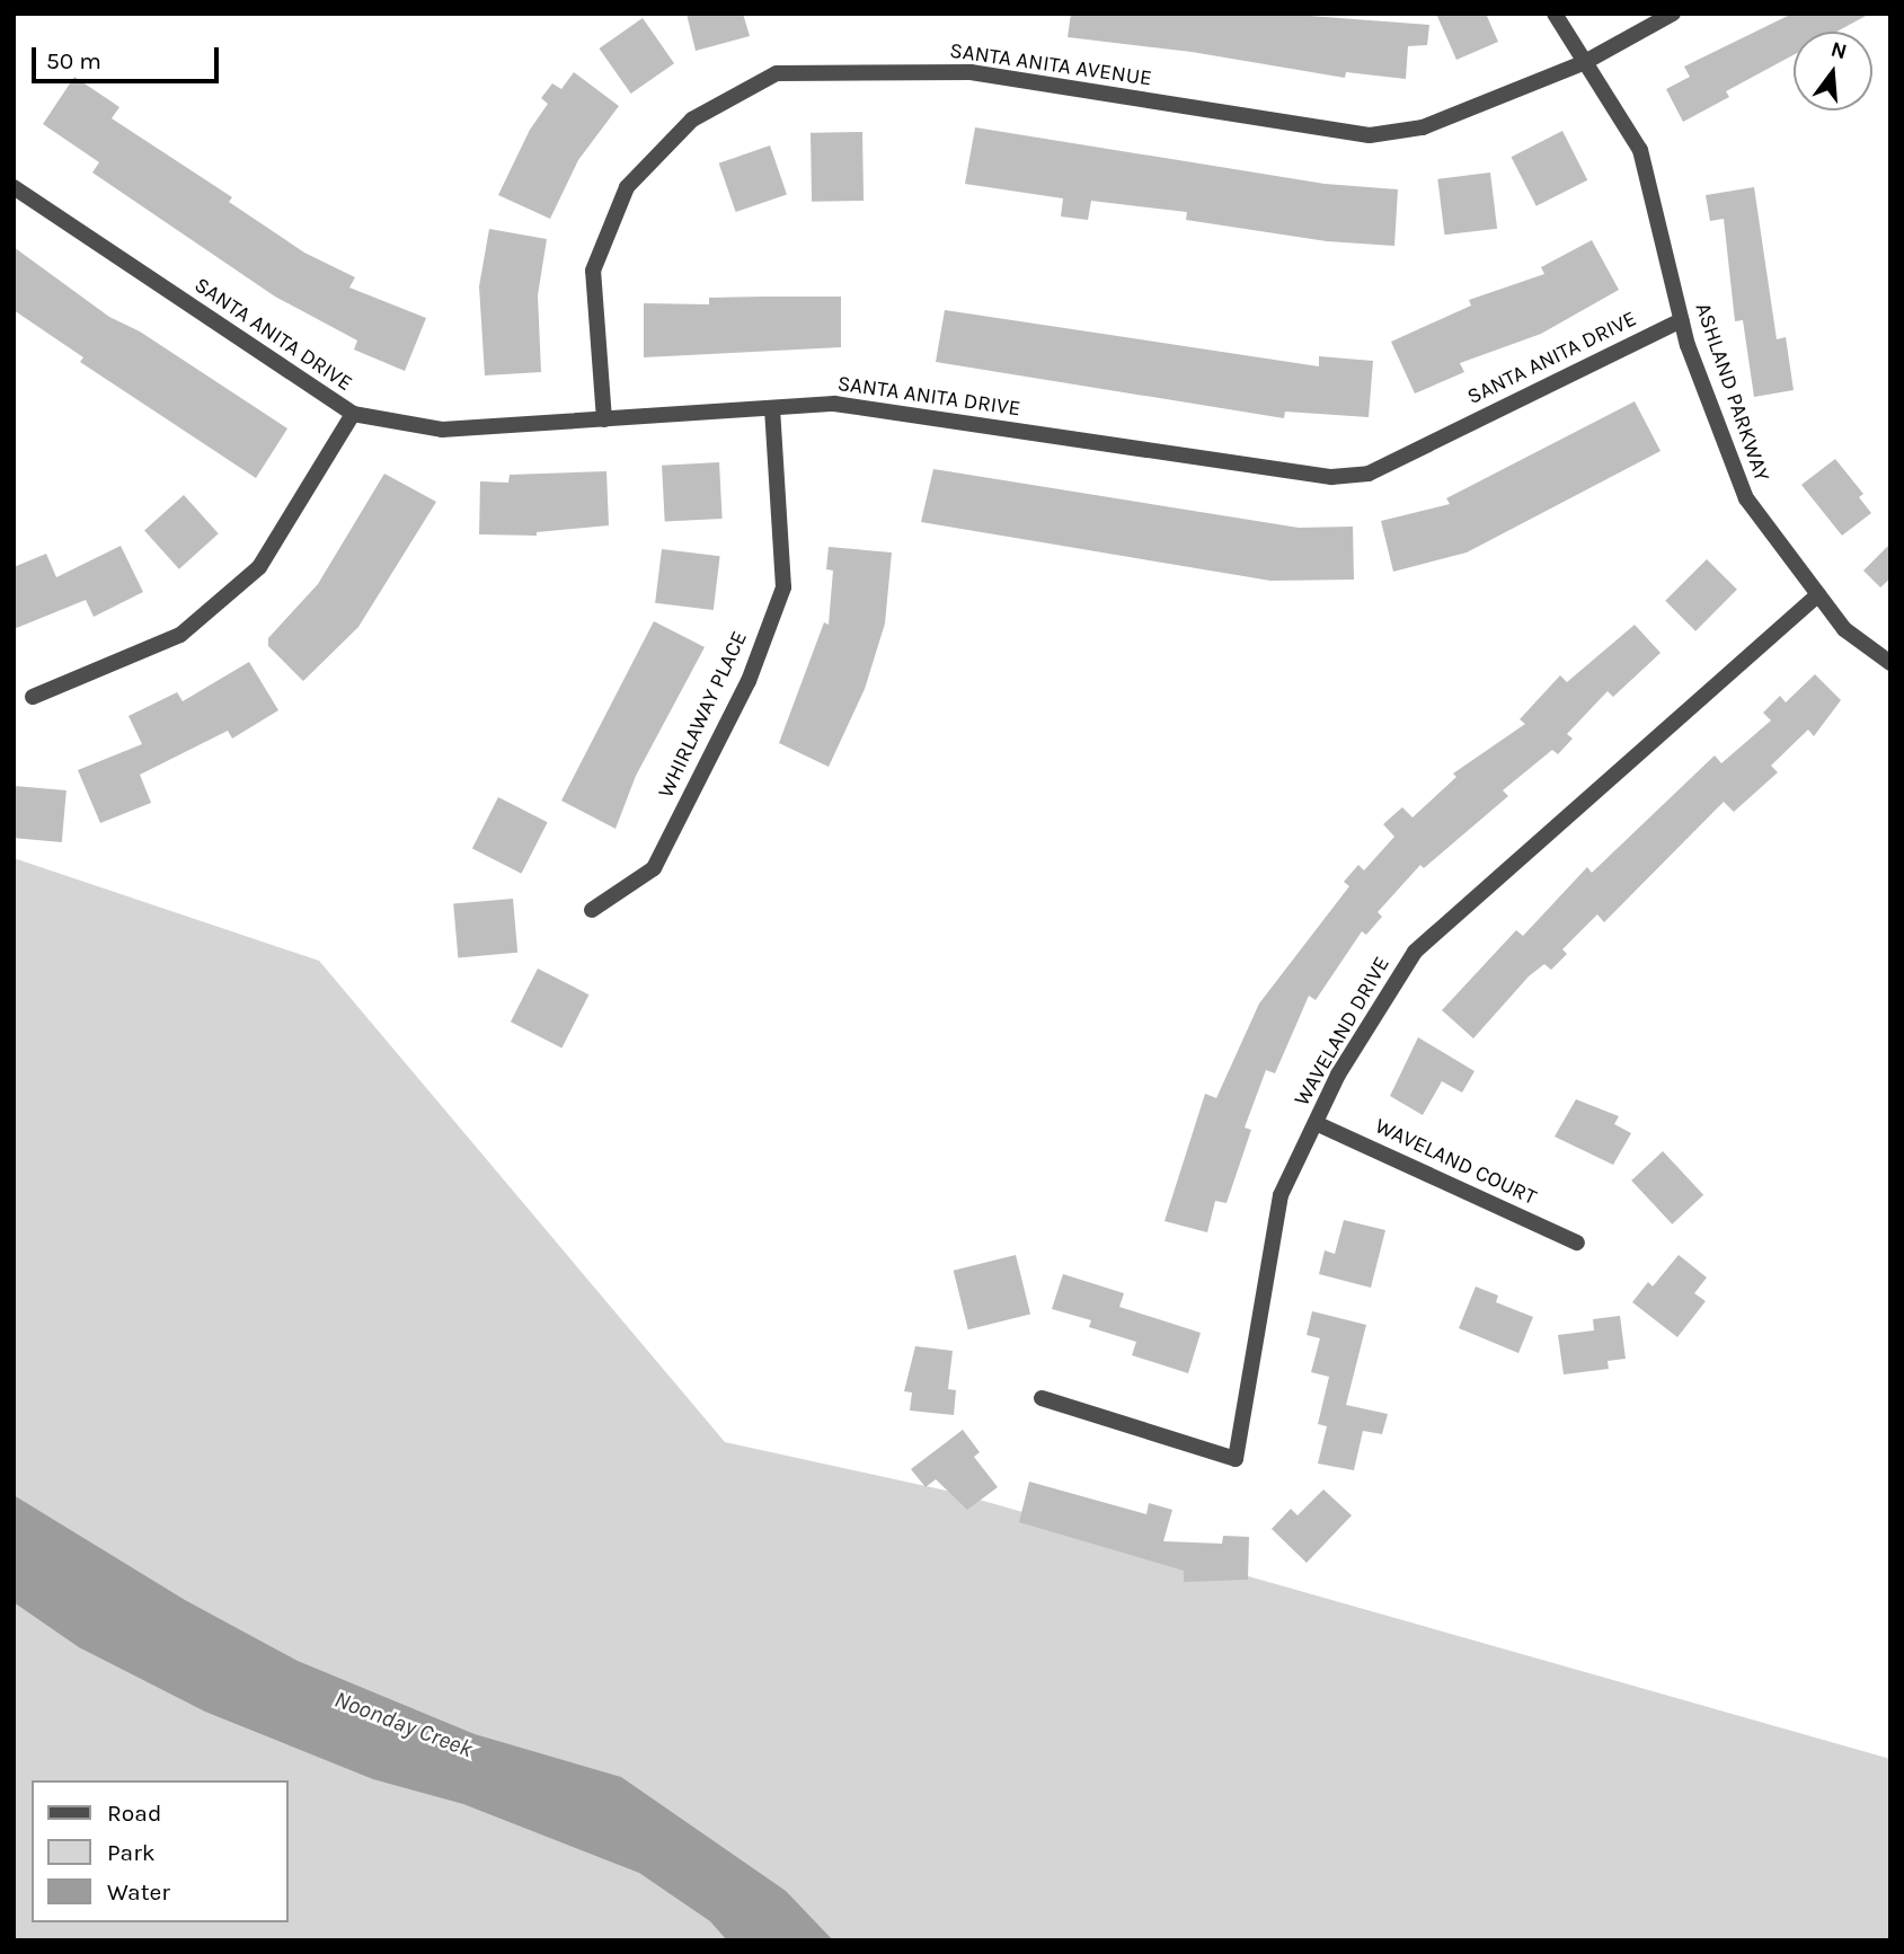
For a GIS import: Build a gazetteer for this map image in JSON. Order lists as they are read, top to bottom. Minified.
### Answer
{"streets":{"street":["SANTA ANITA AVENUE","SANTA ANITA DRIVE","ASHLAND PARKWAY","WHIRLAWAY PLACE","WAVELAND DRIVE","WAVELAND COURT"]},"crossings":[["SANTA ANITA AVENUE","SANTA ANITA DRIVE"],["SANTA ANITA AVENUE","ASHLAND PARKWAY"],["SANTA ANITA DRIVE","ASHLAND PARKWAY"],["SANTA ANITA DRIVE","WHIRLAWAY PLACE"],["ASHLAND PARKWAY","WAVELAND DRIVE"],["WAVELAND DRIVE","WAVELAND COURT"]],"water":["Noonday Creek"],"legend":["Road","Park","Water"],"scale_bar":"50 m","north":"top"}
